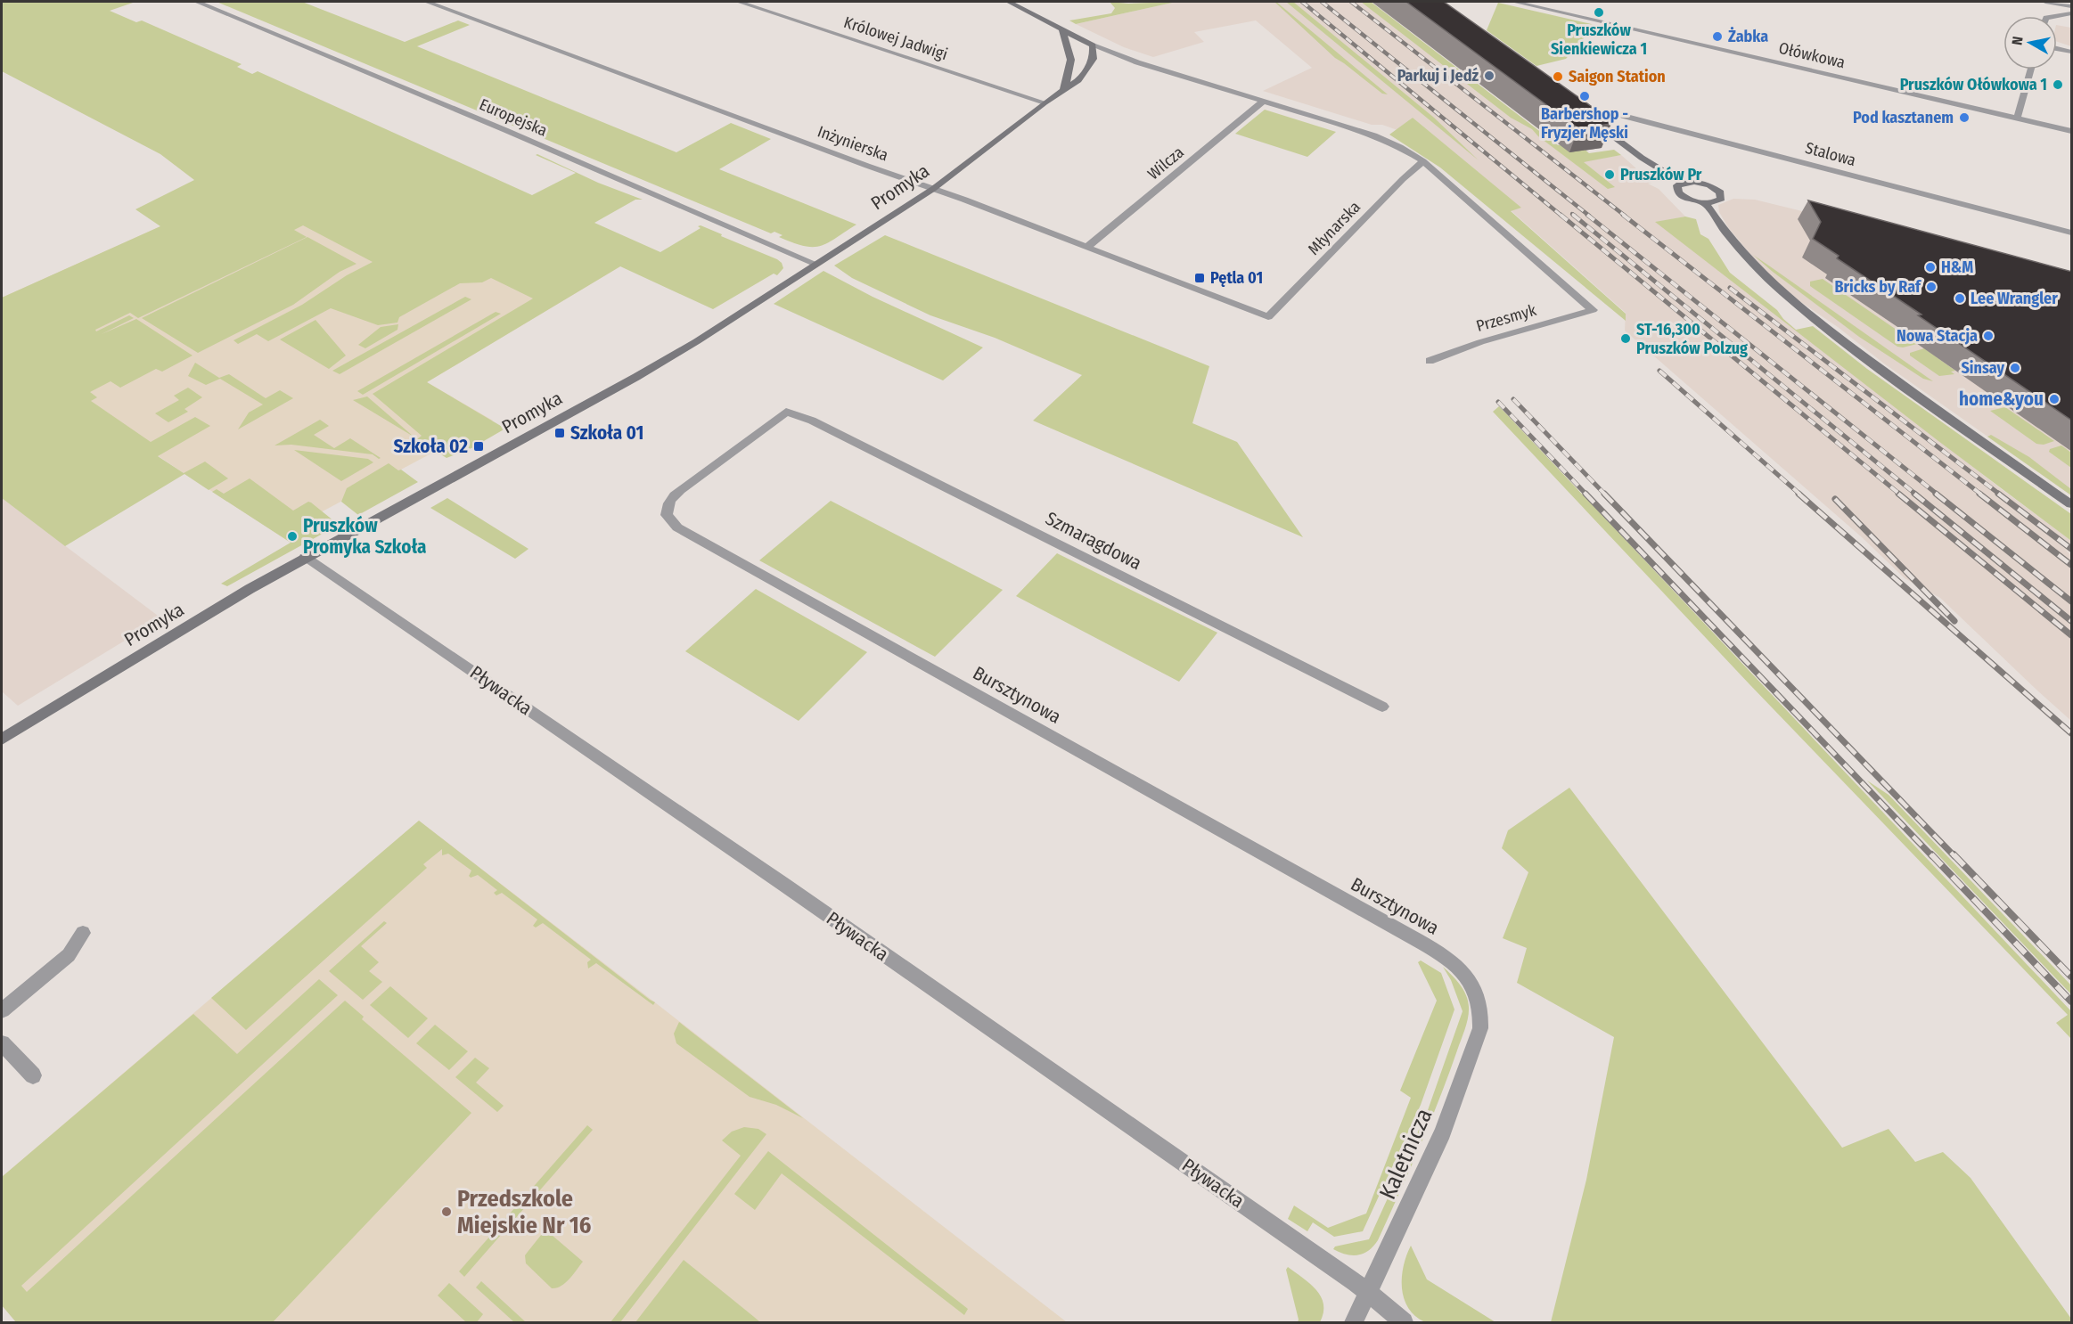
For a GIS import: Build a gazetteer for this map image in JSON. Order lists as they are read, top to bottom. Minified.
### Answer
{"streets":{"street":["Królowej Jadwigi","Ołówkowa","Europejska","Inżynierska","Stalowa","Wilcza","Promyka","Młynarska","Przesmyk","Szmaragdowa","Pływacka","Bursztynowa","Kaletnicza"]},"crossings":[["Królowej Jadwigi","Promyka"],["Europejska","Promyka"],["Inżynierska","Wilcza"],["Inżynierska","Promyka"],["Inżynierska","Młynarska"],["Promyka","Pływacka"],["Młynarska","Przesmyk"],["Szmaragdowa","Bursztynowa"],["Pływacka","Kaletnicza"],["Bursztynowa","Kaletnicza"]],"places":{"other":["Pruszków Sienkiewicza 1","Żabka","Parkuj i Jedź","Saigon Station","Pruszków Ołówkowa 1","Barbershop - Fryzjer Męski","Pod kasztanem","Pruszków Pr","H&M","Bricks by Raf","Lee Wrangler","Nowa Stacja","ST-16,300 Pruszków Polzug","Sinsay","home&you","Pruszków Promyka Szkoła","Przedszkole Miejskie Nr 16"],"transit":["Pętla 01","Szkoła 01","Szkoła 02"]},"north":"left"}
